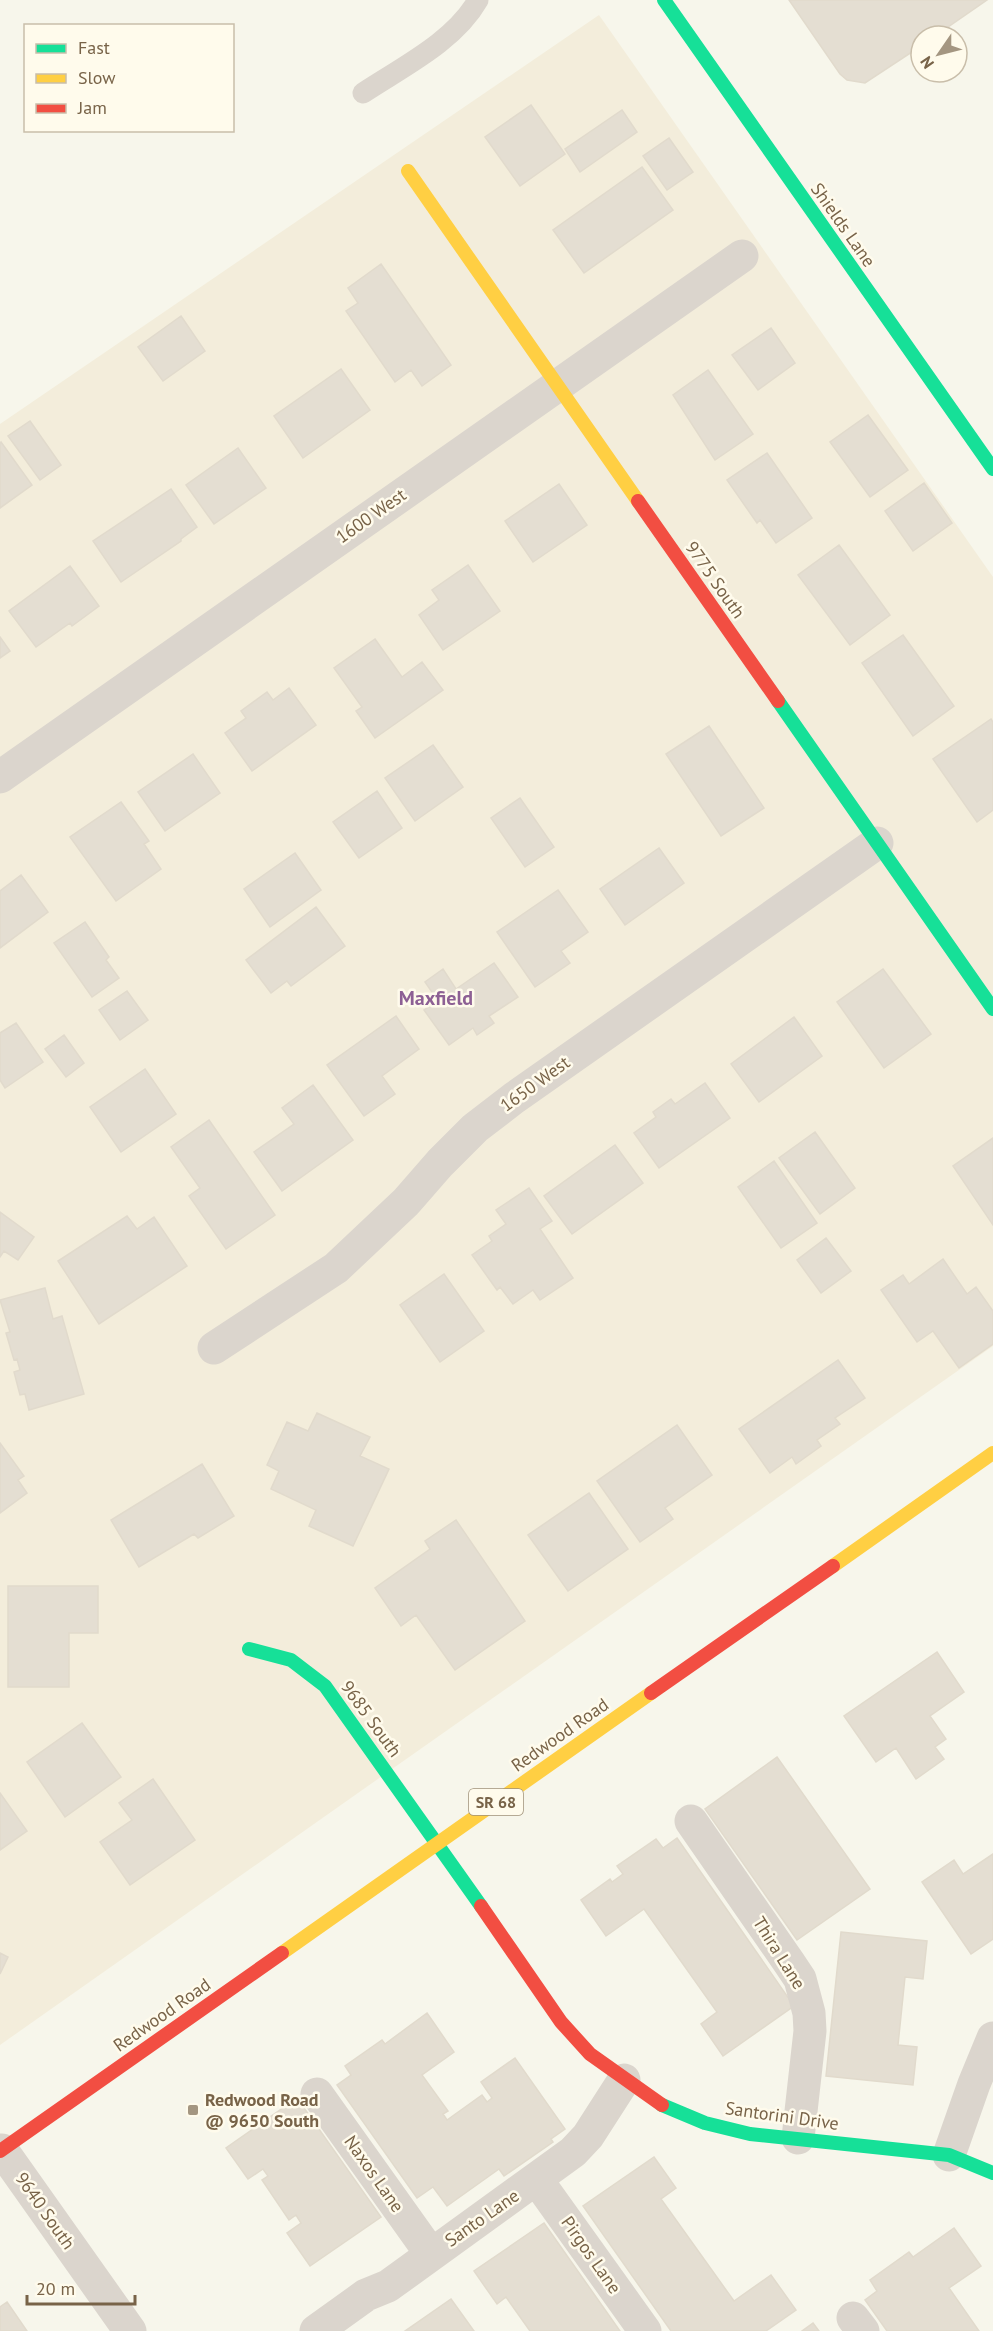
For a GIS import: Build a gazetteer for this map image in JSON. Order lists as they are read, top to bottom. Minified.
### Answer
{"streets":{"street":["Shields Lane","1600 West","9775 South","1650 West","9685 South","Redwood Road","SR 68","Thira Lane","Santorini Drive","Naxos Lane","9640 South","Santo Lane","Pirgos Lane"]},"crossings":[["1600 West","9775 South"],["9775 South","1650 West"],["9685 South","Redwood Road"],["9685 South","Santorini Drive"],["Redwood Road","Santorini Drive"],["Redwood Road","9640 South"],["Thira Lane","Santorini Drive"],["Santorini Drive","Santo Lane"],["Naxos Lane","Santo Lane"],["Santo Lane","Pirgos Lane"]],"districts":["Maxfield"],"places":{"transit":["Redwood Road @ 9650 South"]},"legend":["Fast","Slow","Jam"],"scale_bar":"20 m","north":"bottom left"}
